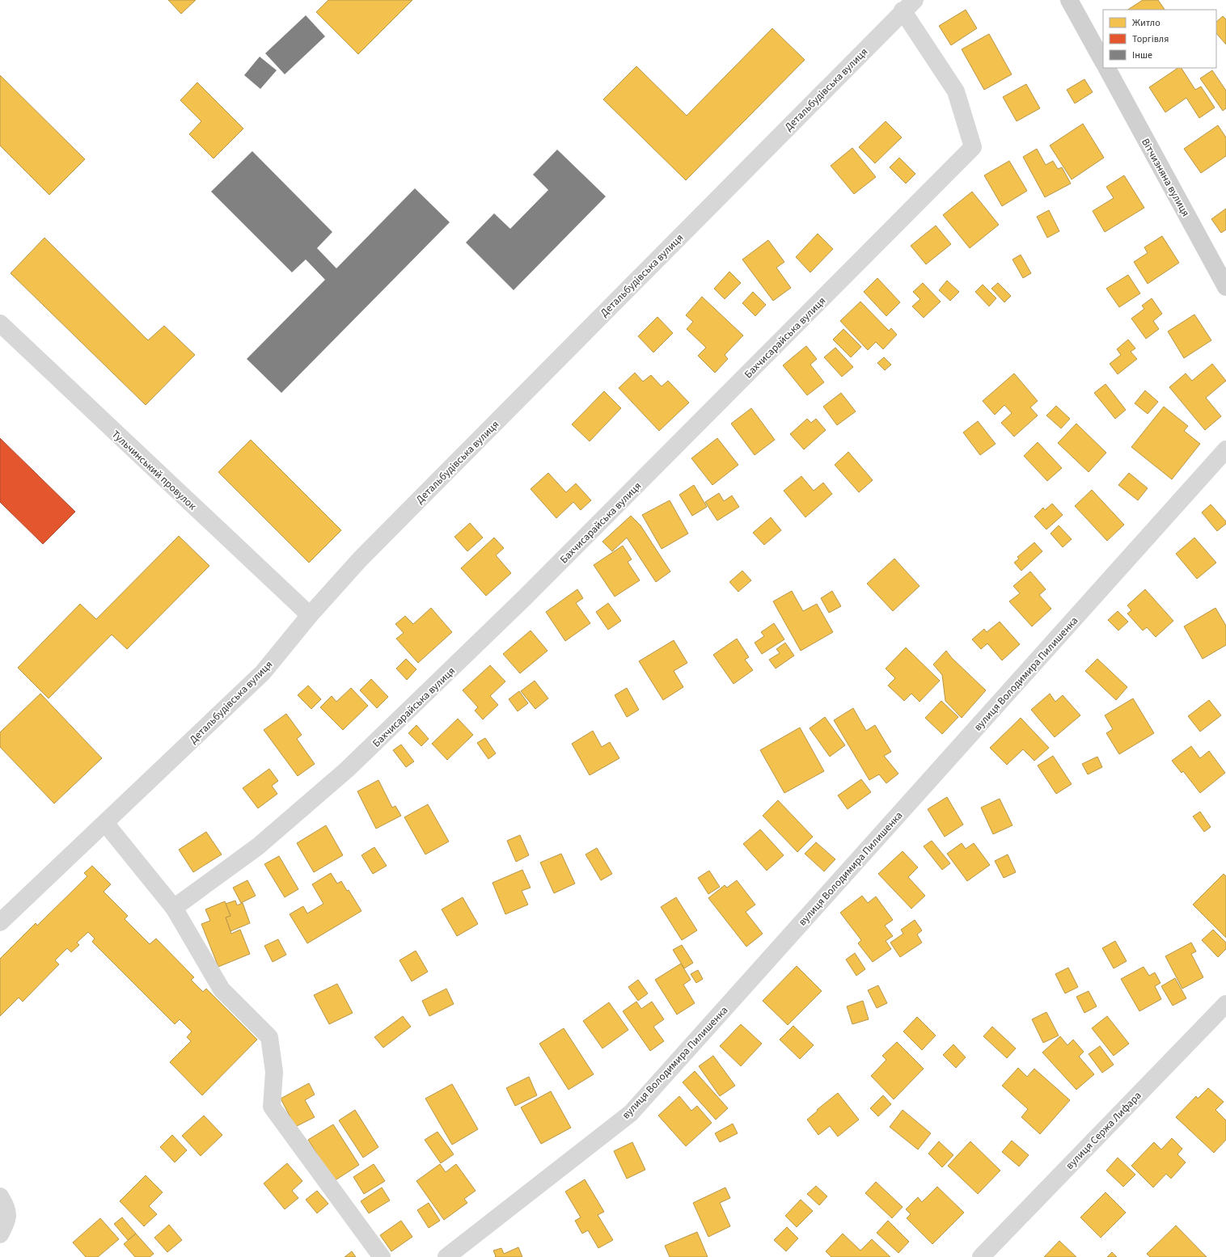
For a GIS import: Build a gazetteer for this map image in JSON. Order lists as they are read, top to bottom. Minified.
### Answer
{"streets":{"street":["Детальбудівська вулиця","Вітчизняна вулиця","Бахчисарайська вулиця","Тульчинський провулок","вулиця Володимира Пилишенка","вулиця Сержа Лифара"]},"crossings":[["Детальбудівська вулиця","Бахчисарайська вулиця"],["Детальбудівська вулиця","Тульчинський провулок"]],"legend":["Житло","Торгівля","Інше"]}
